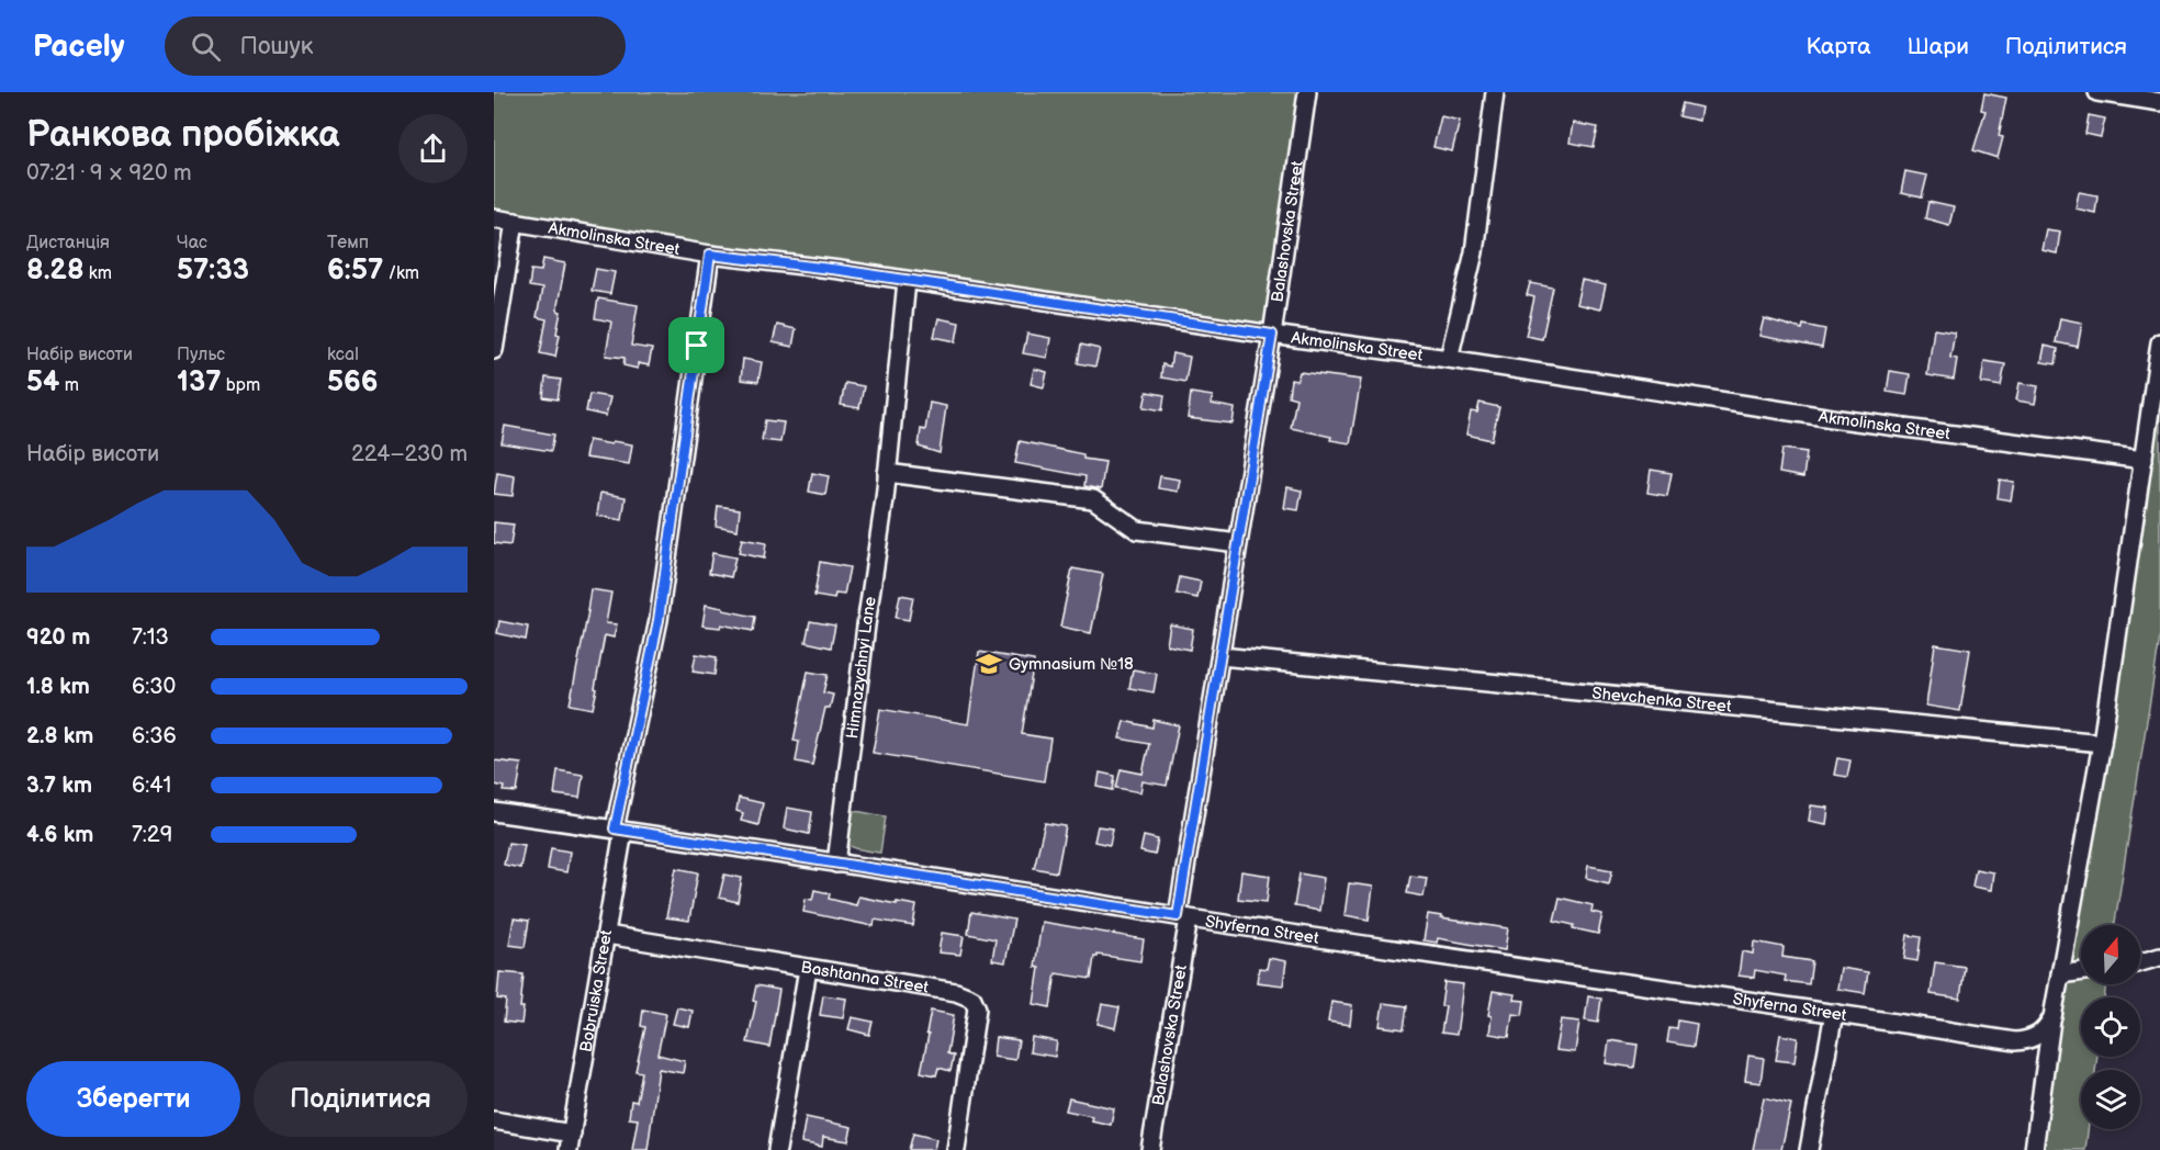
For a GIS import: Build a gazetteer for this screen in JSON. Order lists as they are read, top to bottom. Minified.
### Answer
{"streets":{"street":["Balashovska Street","Akmolinska Street","Himnazychnyi Lane","Shevchenka Street","Shyferna Street","Bashtanna Street","Bobruiska Street"]},"crossings":[["Balashovska Street","Akmolinska Street"],["Balashovska Street","Shevchenka Street"],["Balashovska Street","Shyferna Street"],["Akmolinska Street","Himnazychnyi Lane"],["Akmolinska Street","Bobruiska Street"],["Himnazychnyi Lane","Shyferna Street"],["Shyferna Street","Bobruiska Street"],["Bashtanna Street","Bobruiska Street"]],"places":{"school or university":["Gymnasium №18"]},"north":"top","page":{"header":"Pacely","search":"Пошук","nav":["Карта","Шари","Поділитися"],"heading":["Ранкова пробіжка","07:21 · 9 × 920 m"],"stats":[["Дистанція","8.28 km"],["Час","57:33"],["Темп","6:57 /km"],["Набір висоти","54 m"],["Пульс","137 bpm"],["kcal","566"]],"chart":["Набір висоти","224–230 m"],"list":[{"name":"920 m","note":"7:13"},{"name":"1.8 km","note":"6:30"},{"name":"2.8 km","note":"6:36"},{"name":"3.7 km","note":"6:41"},{"name":"4.6 km","note":"7:29"}],"buttons":["Зберегти","Поділитися"]}}
